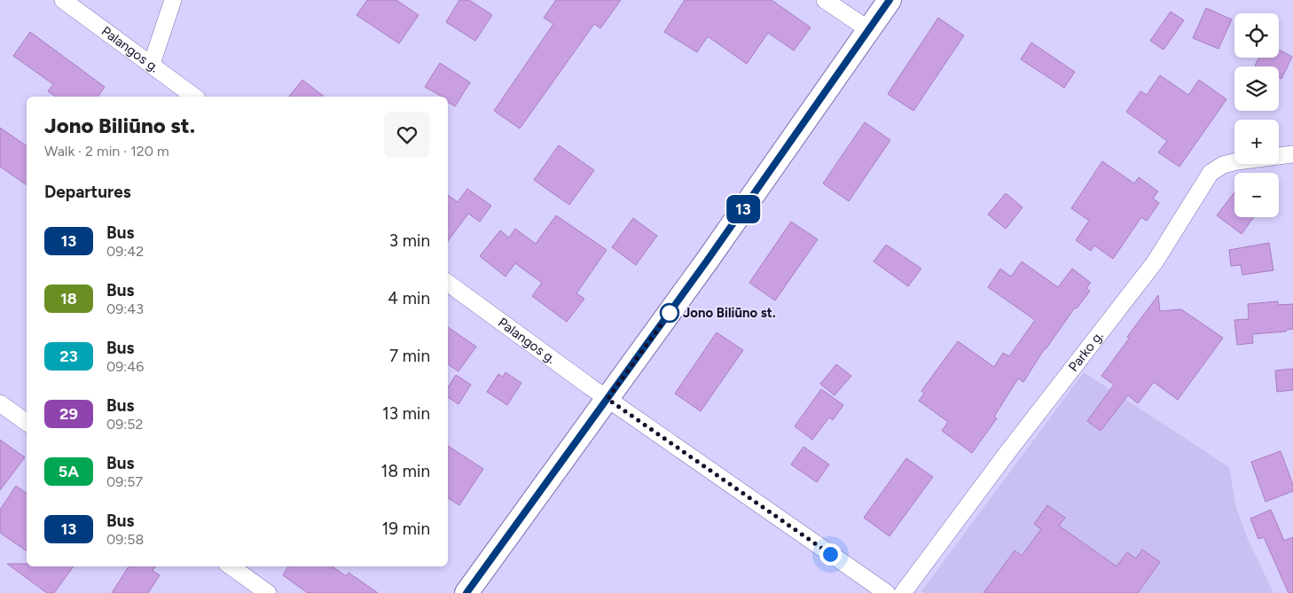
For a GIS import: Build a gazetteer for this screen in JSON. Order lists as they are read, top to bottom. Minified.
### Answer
{"streets":{"street":["Palangos g.","Parko g."]},"places":["Jono Biliūno st."],"lines":["bus line 13"],"page":{"on_map":"13","map_buttons":["+","−"],"heading":[["Jono Biliūno st.","Walk · 2 min · 120 m"],"Departures"],"list":[{"mark":"13","name":"Bus","note":"09:42","value":"3 min"},{"mark":"18","name":"Bus","note":"09:43","value":"4 min"},{"mark":"23","name":"Bus","note":"09:46","value":"7 min"},{"mark":"29","name":"Bus","note":"09:52","value":"13 min"},{"mark":"5A","name":"Bus","note":"09:57","value":"18 min"},{"mark":"13","name":"Bus","note":"09:58","value":"19 min"}]}}
